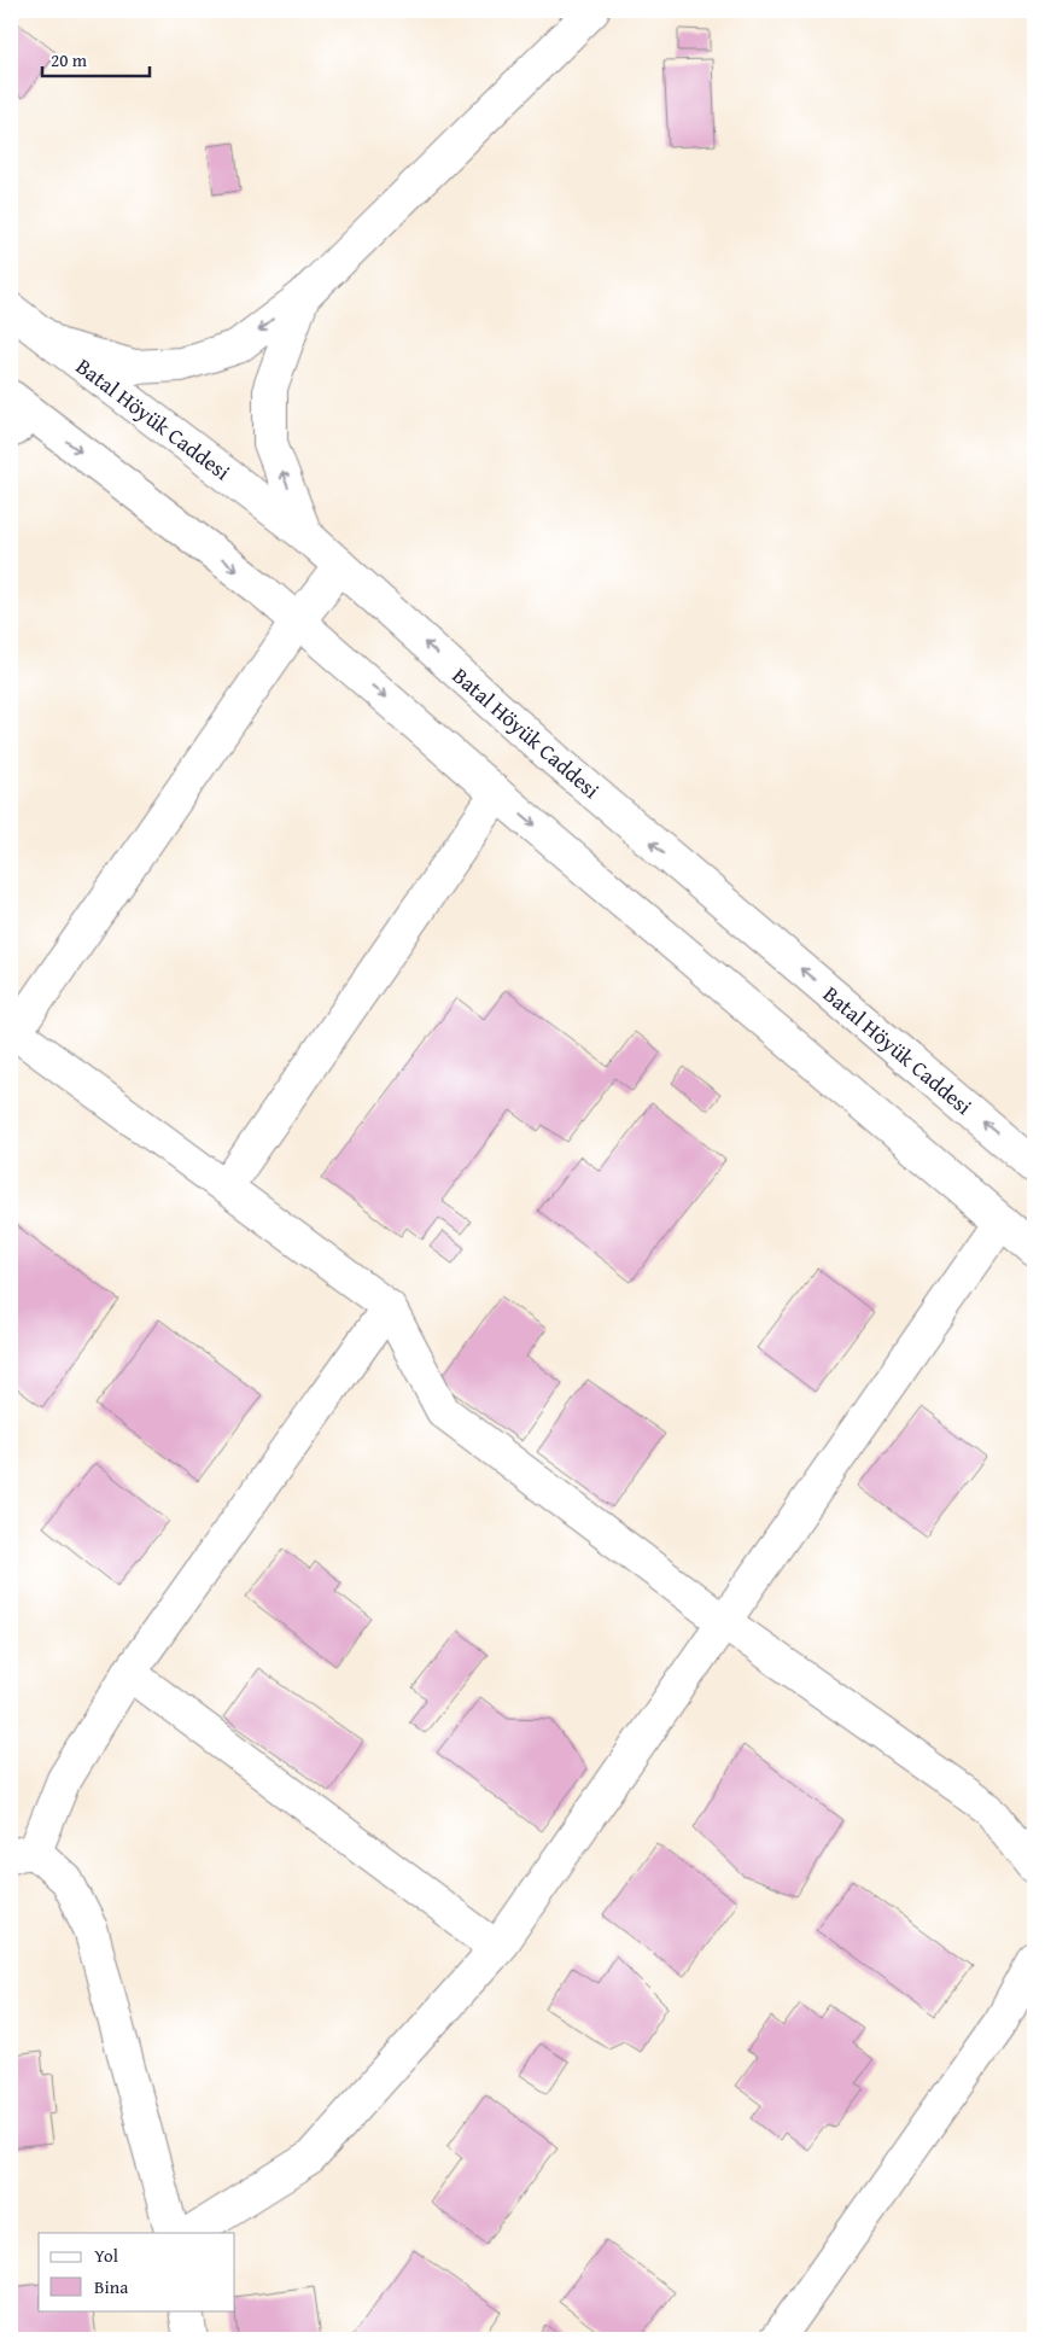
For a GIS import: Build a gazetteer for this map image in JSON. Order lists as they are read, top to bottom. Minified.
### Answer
{"streets":{"street":["Batal Höyük Caddesi"]},"legend":["Yol","Bina"],"scale_bar":"20 m"}
